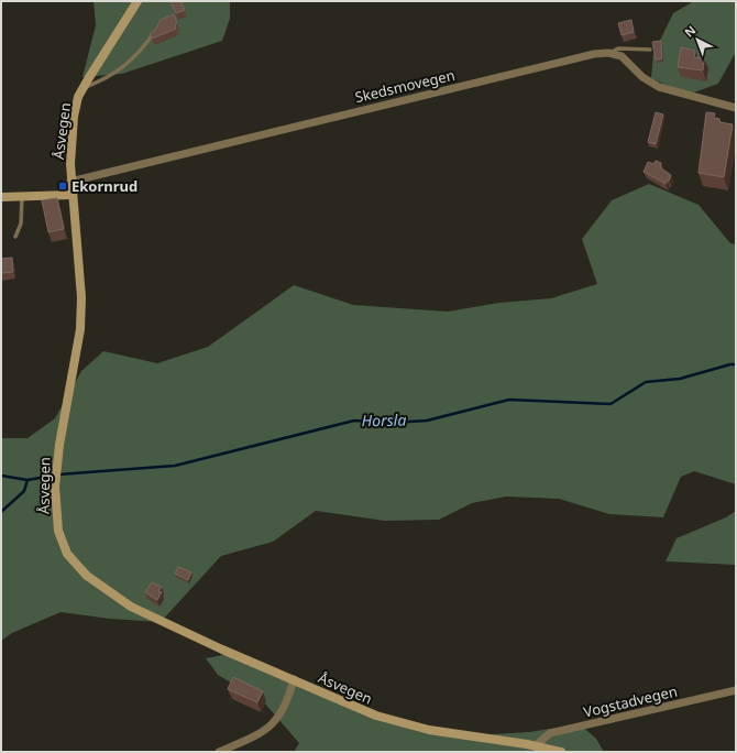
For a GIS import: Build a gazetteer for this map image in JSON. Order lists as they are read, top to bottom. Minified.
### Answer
{"streets":{"main road":["Åsvegen"],"street":["Skedsmovegen","Vogstadvegen"]},"crossings":[["Skedsmovegen","Åsvegen"],["Åsvegen","Vogstadvegen"]],"water":["Horsla"],"places":{"transit":["Ekornrud"]},"north":"top left"}
